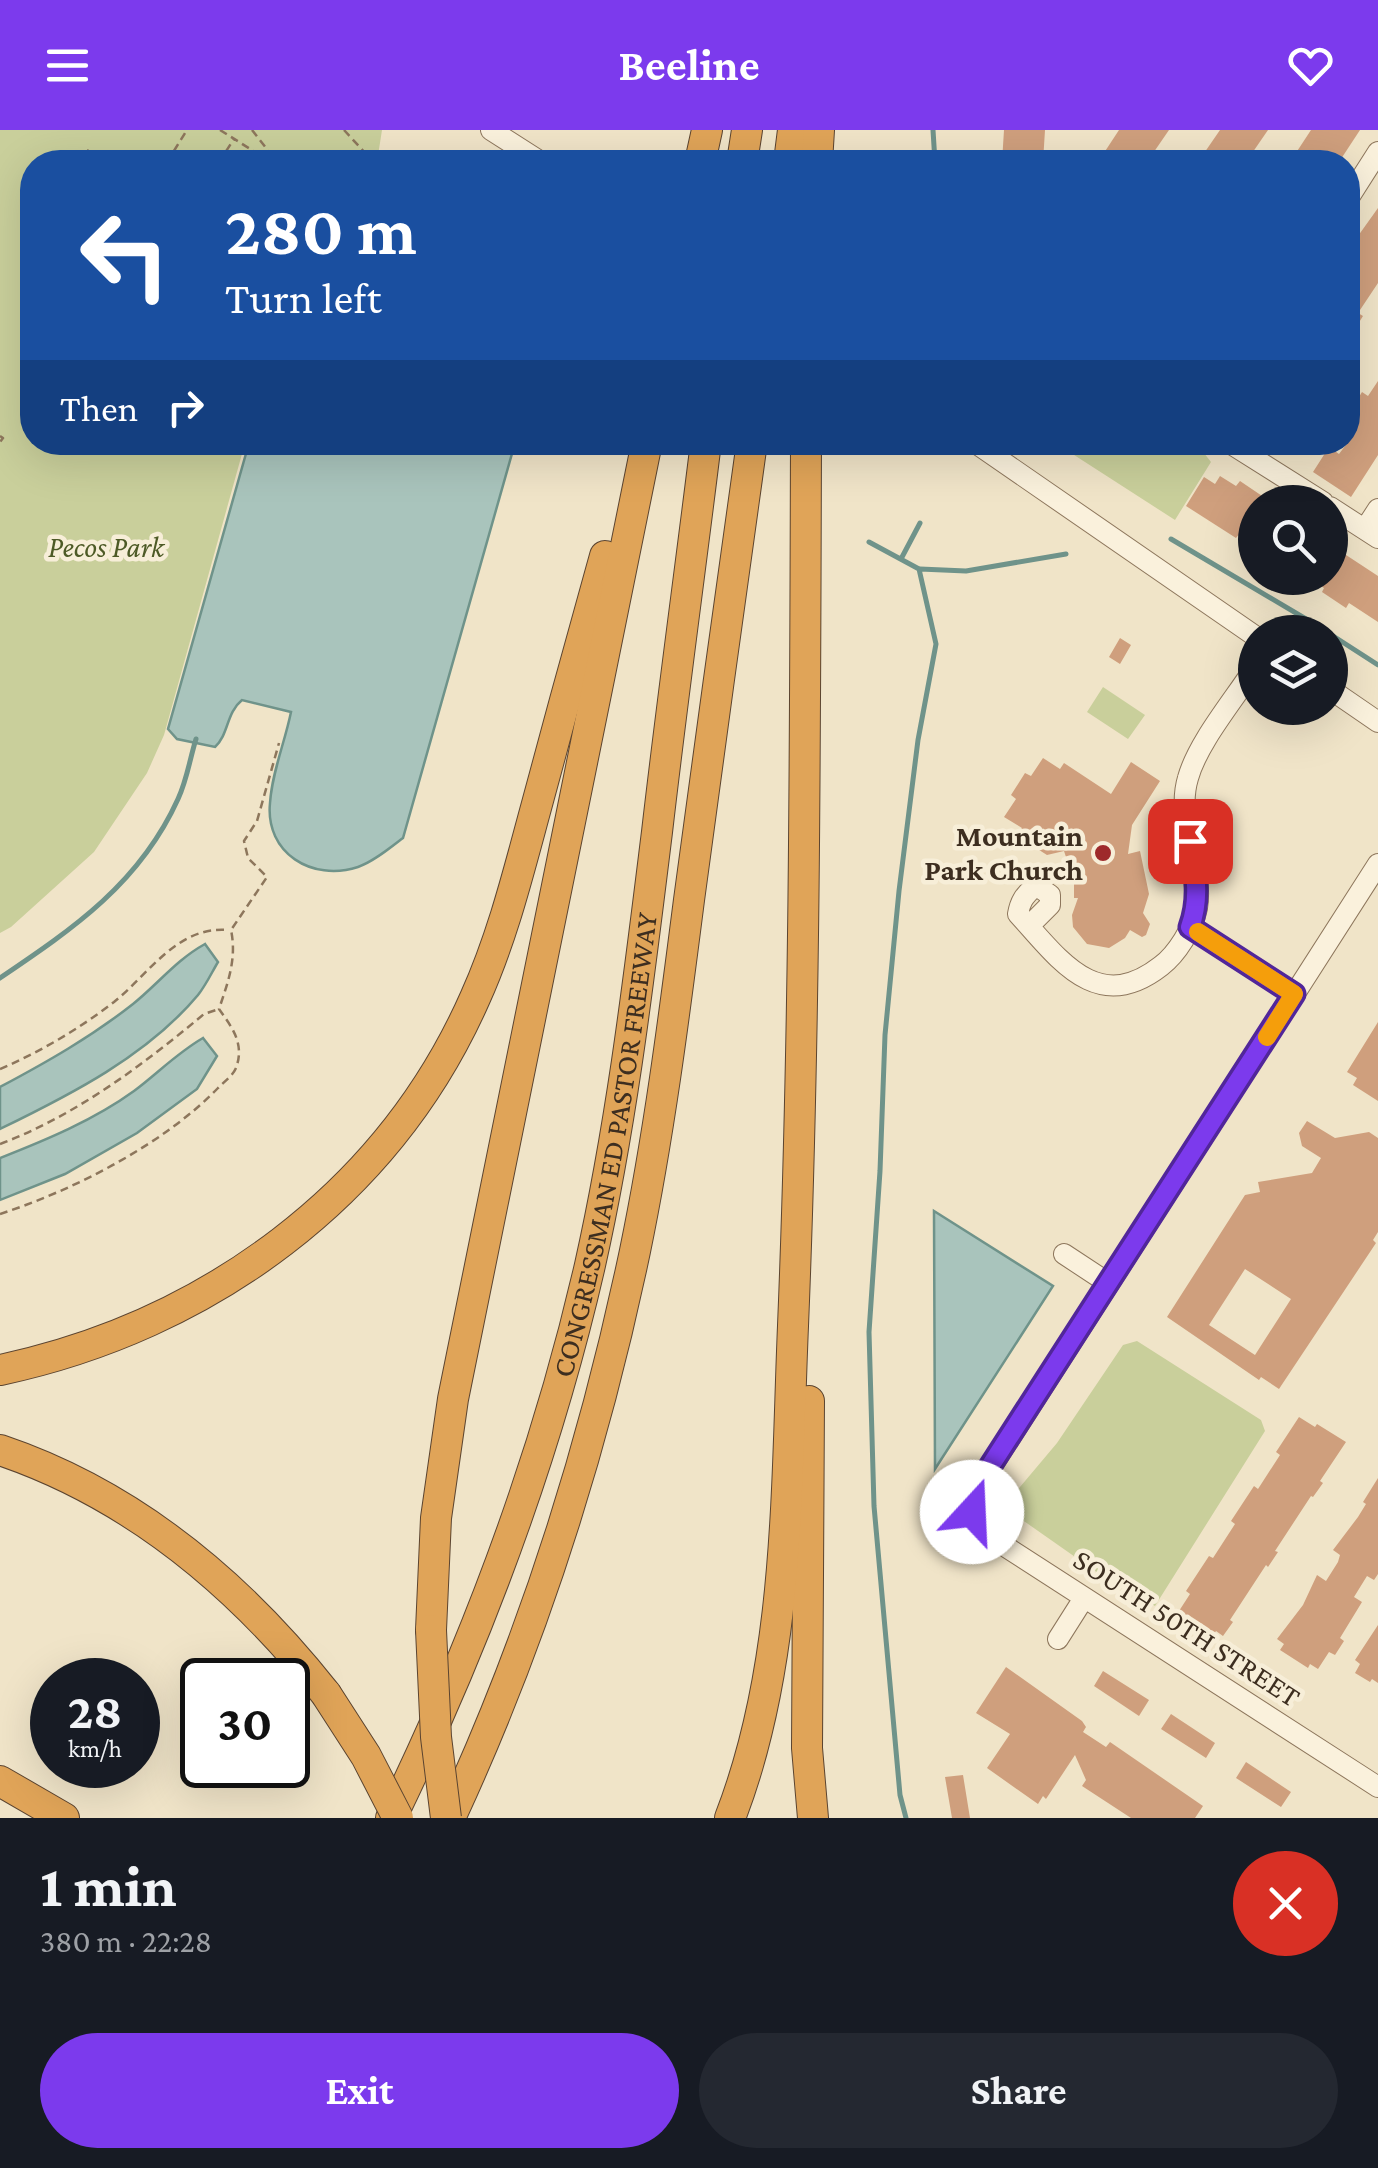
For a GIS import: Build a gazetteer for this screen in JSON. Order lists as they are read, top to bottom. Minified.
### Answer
{"streets":{"highway":["CONGRESSMAN ED PASTOR FREEWAY"],"street":["SOUTH 50TH STREET"]},"parks":["Pecos Park"],"places":["Mountain Park Church"],"page":{"header":"Beeline","turn":["280 m","Turn left"],"then":"Then","speed":"28 km/h","limit":"30","heading":["1 min","380 m · 22:28"],"buttons":["Exit","Share"]}}
